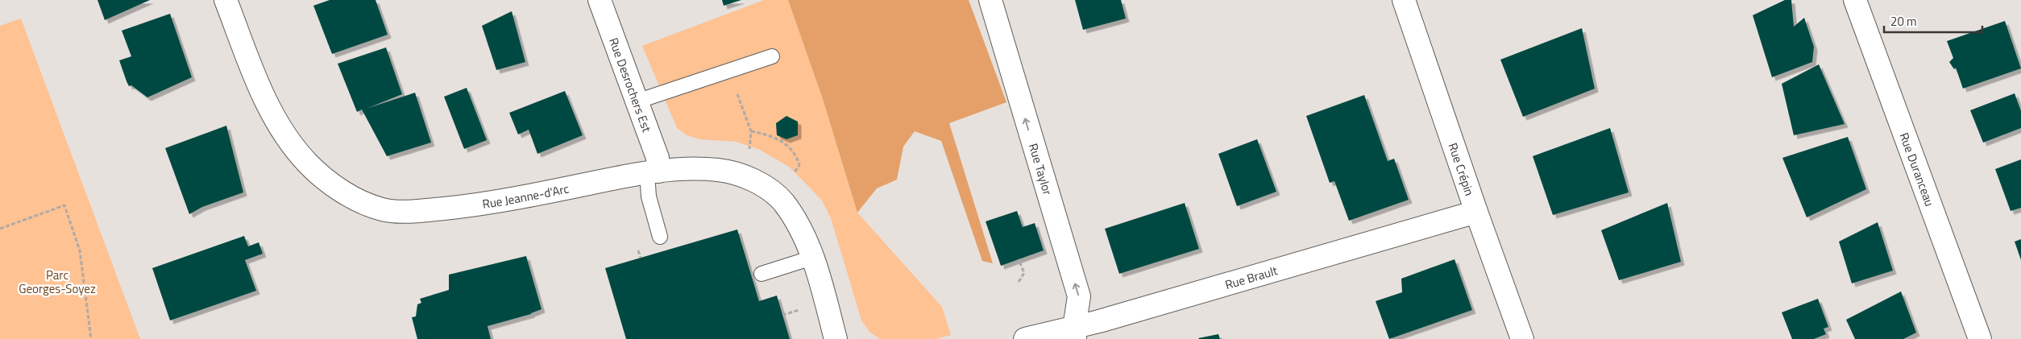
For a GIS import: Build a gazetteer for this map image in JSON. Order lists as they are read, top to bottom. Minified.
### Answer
{"streets":{"street":["Rue Desrochers Est","Rue Taylor","Rue Crépin","Rue Duranceau","Rue Jeanne-d'Arc","Rue Brault"]},"crossings":[["Rue Desrochers Est","Rue Jeanne-d'Arc"],["Rue Taylor","Rue Brault"],["Rue Crépin","Rue Brault"]],"one_way":["Rue Taylor"],"parks":["Parc Georges-Soyez"],"scale_bar":"20 m"}
